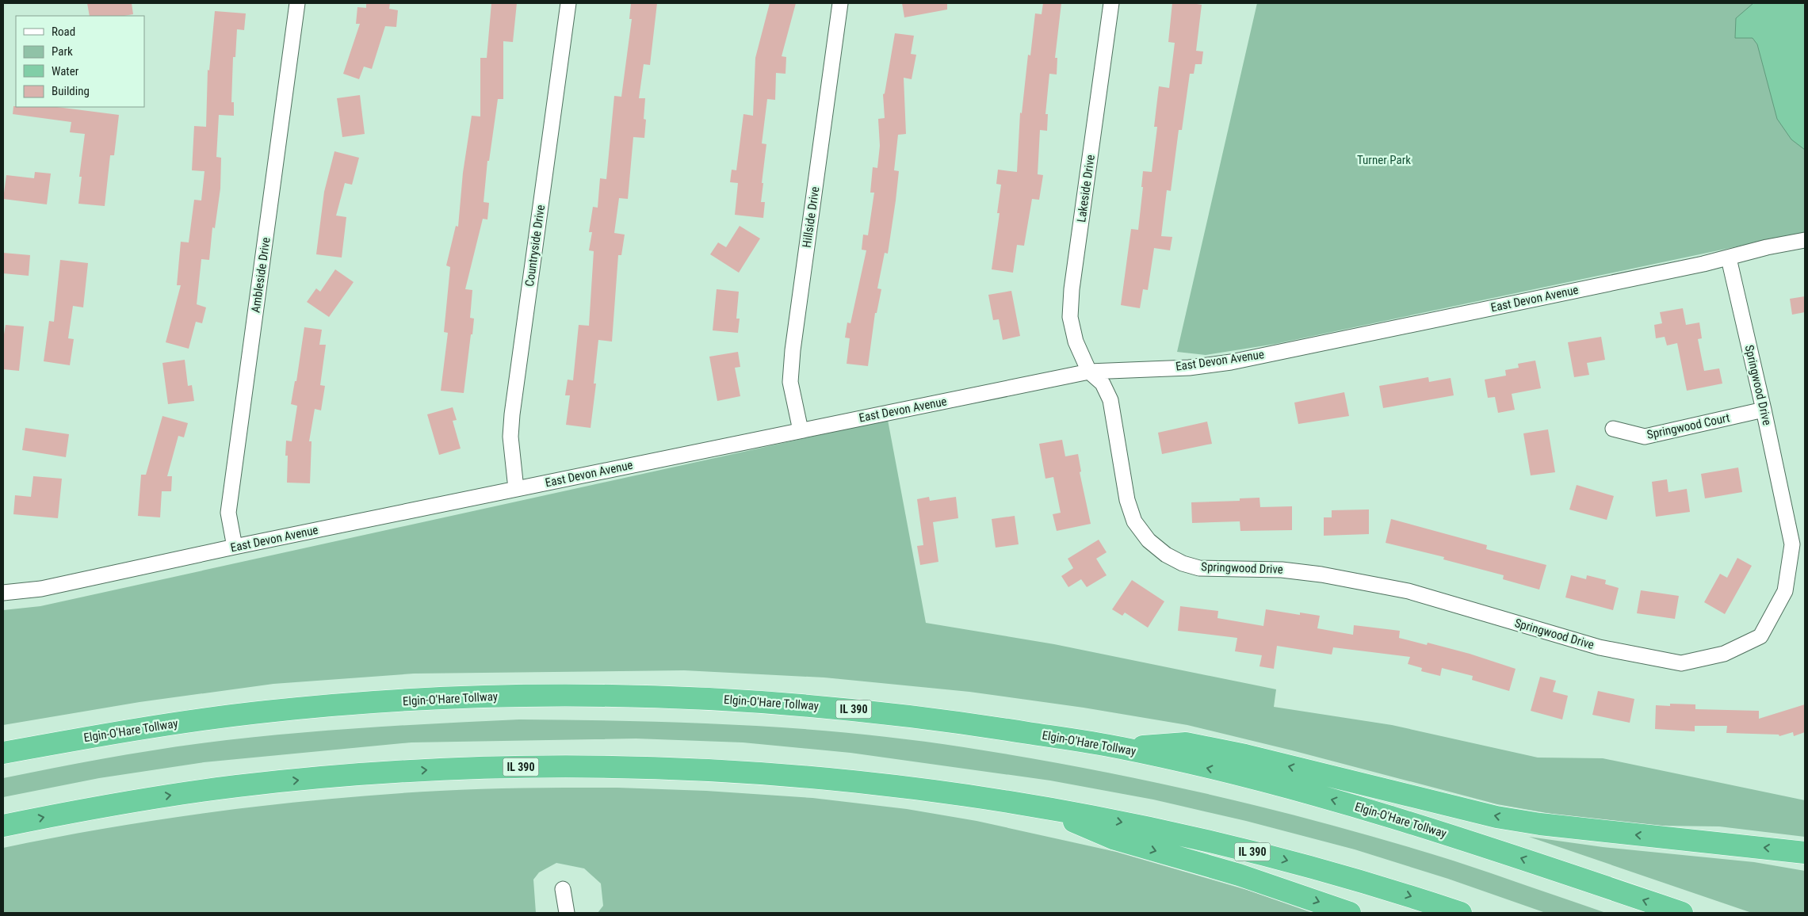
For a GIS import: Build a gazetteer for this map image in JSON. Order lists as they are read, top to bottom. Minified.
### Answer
{"streets":{"highway":["Elgin-O'Hare Tollway","IL 390"],"street":["Lakeside Drive","Hillside Drive","Countryside Drive","Ambleside Drive","East Devon Avenue","Springwood Drive","Springwood Court"]},"crossings":[["Lakeside Drive","East Devon Avenue"],["Lakeside Drive","Springwood Drive"],["Hillside Drive","East Devon Avenue"],["Countryside Drive","East Devon Avenue"],["Ambleside Drive","East Devon Avenue"],["East Devon Avenue","Springwood Drive"],["Springwood Drive","Springwood Court"]],"parks":["Turner Park"],"legend":["Road","Park","Water","Building"]}
